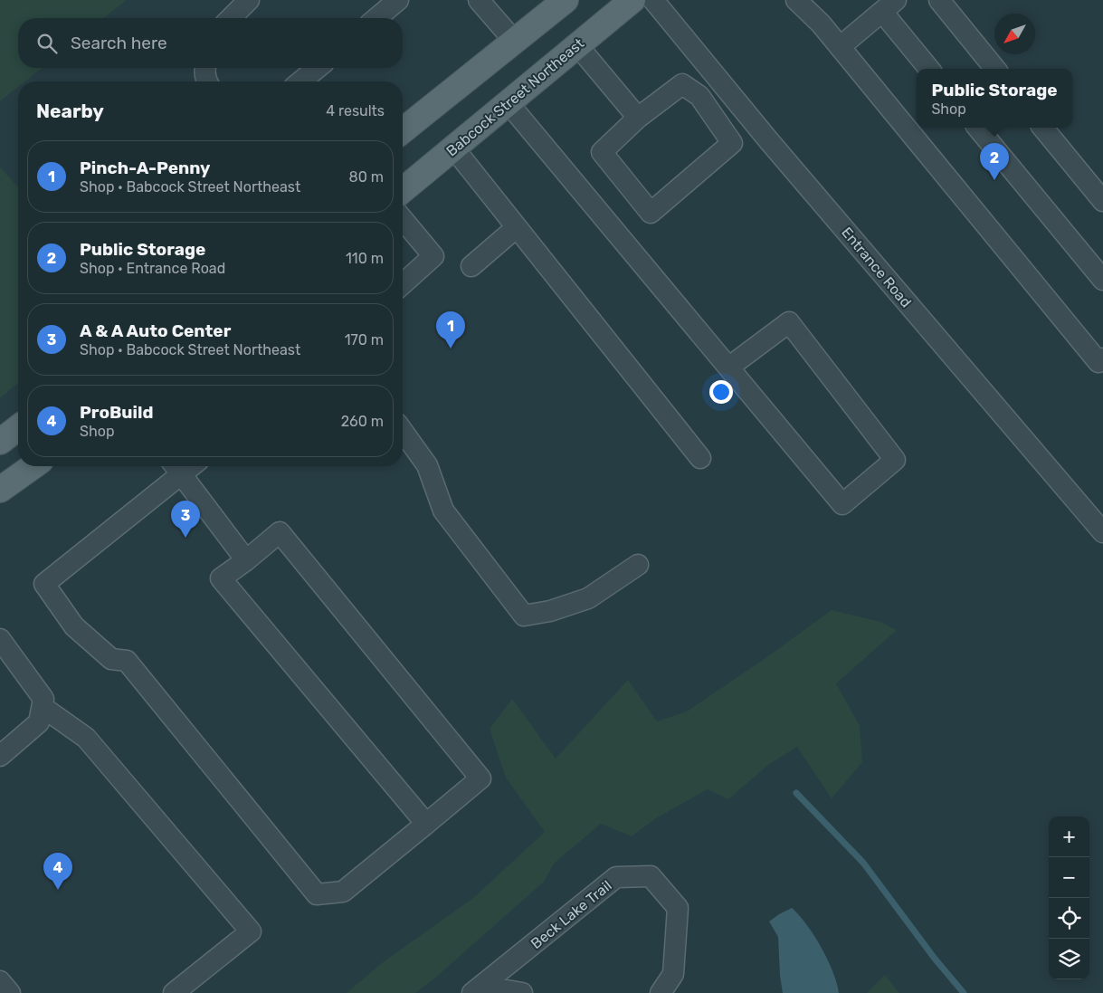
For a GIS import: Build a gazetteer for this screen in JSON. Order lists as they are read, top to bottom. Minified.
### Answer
{"streets":{"main road":["Babcock Street Northeast"],"street":["Entrance Road","Beck Lake Trail"]},"north":"bottom left","page":{"search":"Search here","popup":["Public Storage","Shop"],"heading":["Nearby","4 results"],"list":[{"mark":"1","name":"Pinch-A-Penny","note":"Shop · Babcock Street Northeast","value":"80 m"},{"mark":"2","name":"Public Storage","note":"Shop · Entrance Road","value":"110 m"},{"mark":"3","name":"A & A Auto Center","note":"Shop · Babcock Street Northeast","value":"170 m"},{"mark":"4","name":"ProBuild","note":"Shop","value":"260 m"}],"pins":["2","1","3","4"],"map_buttons":["+","−"]}}
